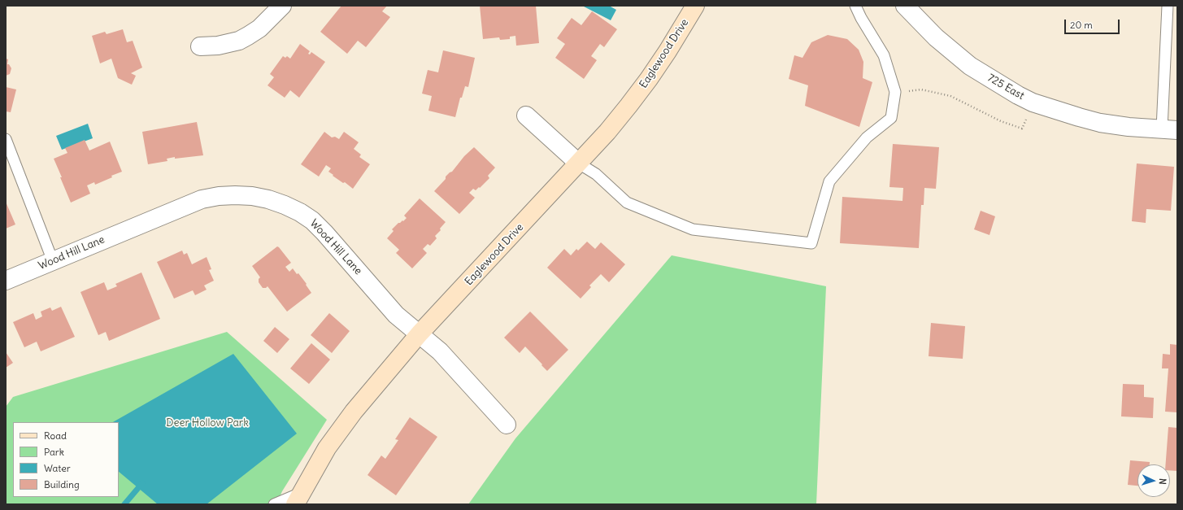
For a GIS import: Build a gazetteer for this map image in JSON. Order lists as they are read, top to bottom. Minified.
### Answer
{"streets":{"main road":["Eaglewood Drive"],"street":["725 East","Wood Hill Lane"]},"crossings":[["Eaglewood Drive","Wood Hill Lane"]],"parks":["Deer Hollow Park"],"legend":["Road","Park","Water","Building"],"scale_bar":"20 m","north":"right"}
